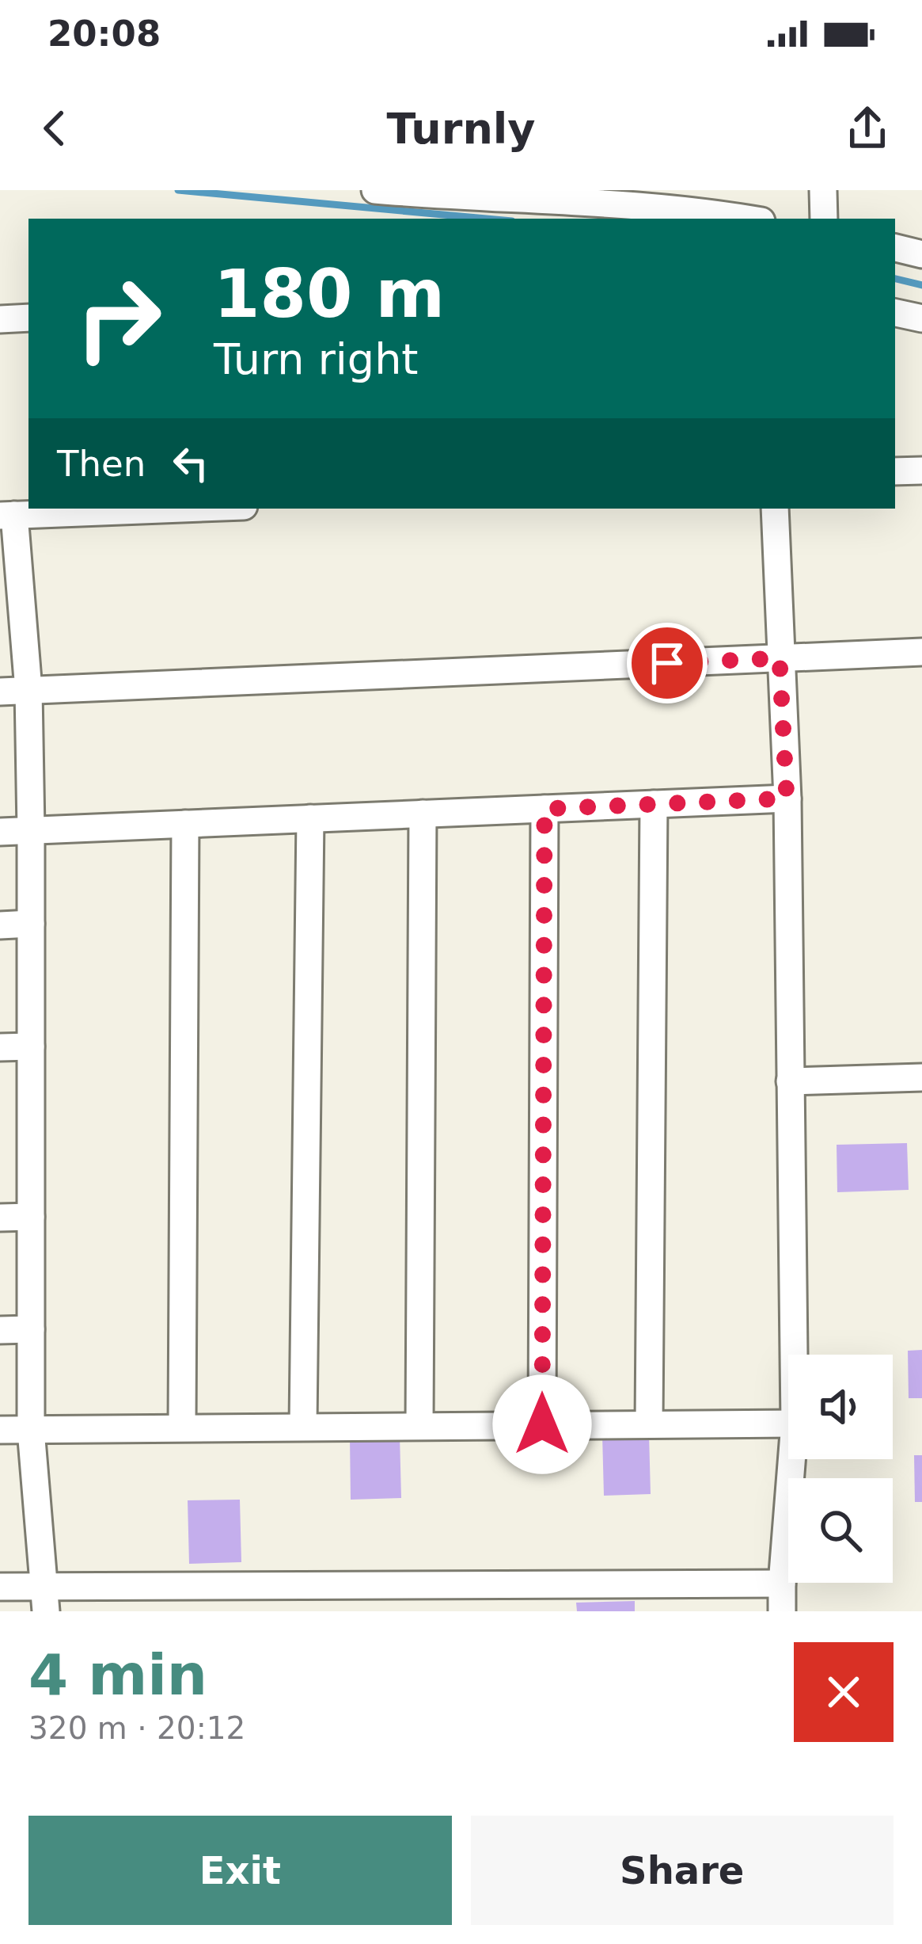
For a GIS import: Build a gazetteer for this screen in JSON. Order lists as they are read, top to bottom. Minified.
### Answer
{"page":{"status":"20:08","header":"Turnly","turn":["180 m","Turn right"],"then":"Then","heading":["4 min","320 m · 20:12"],"buttons":["Exit","Share"]}}
